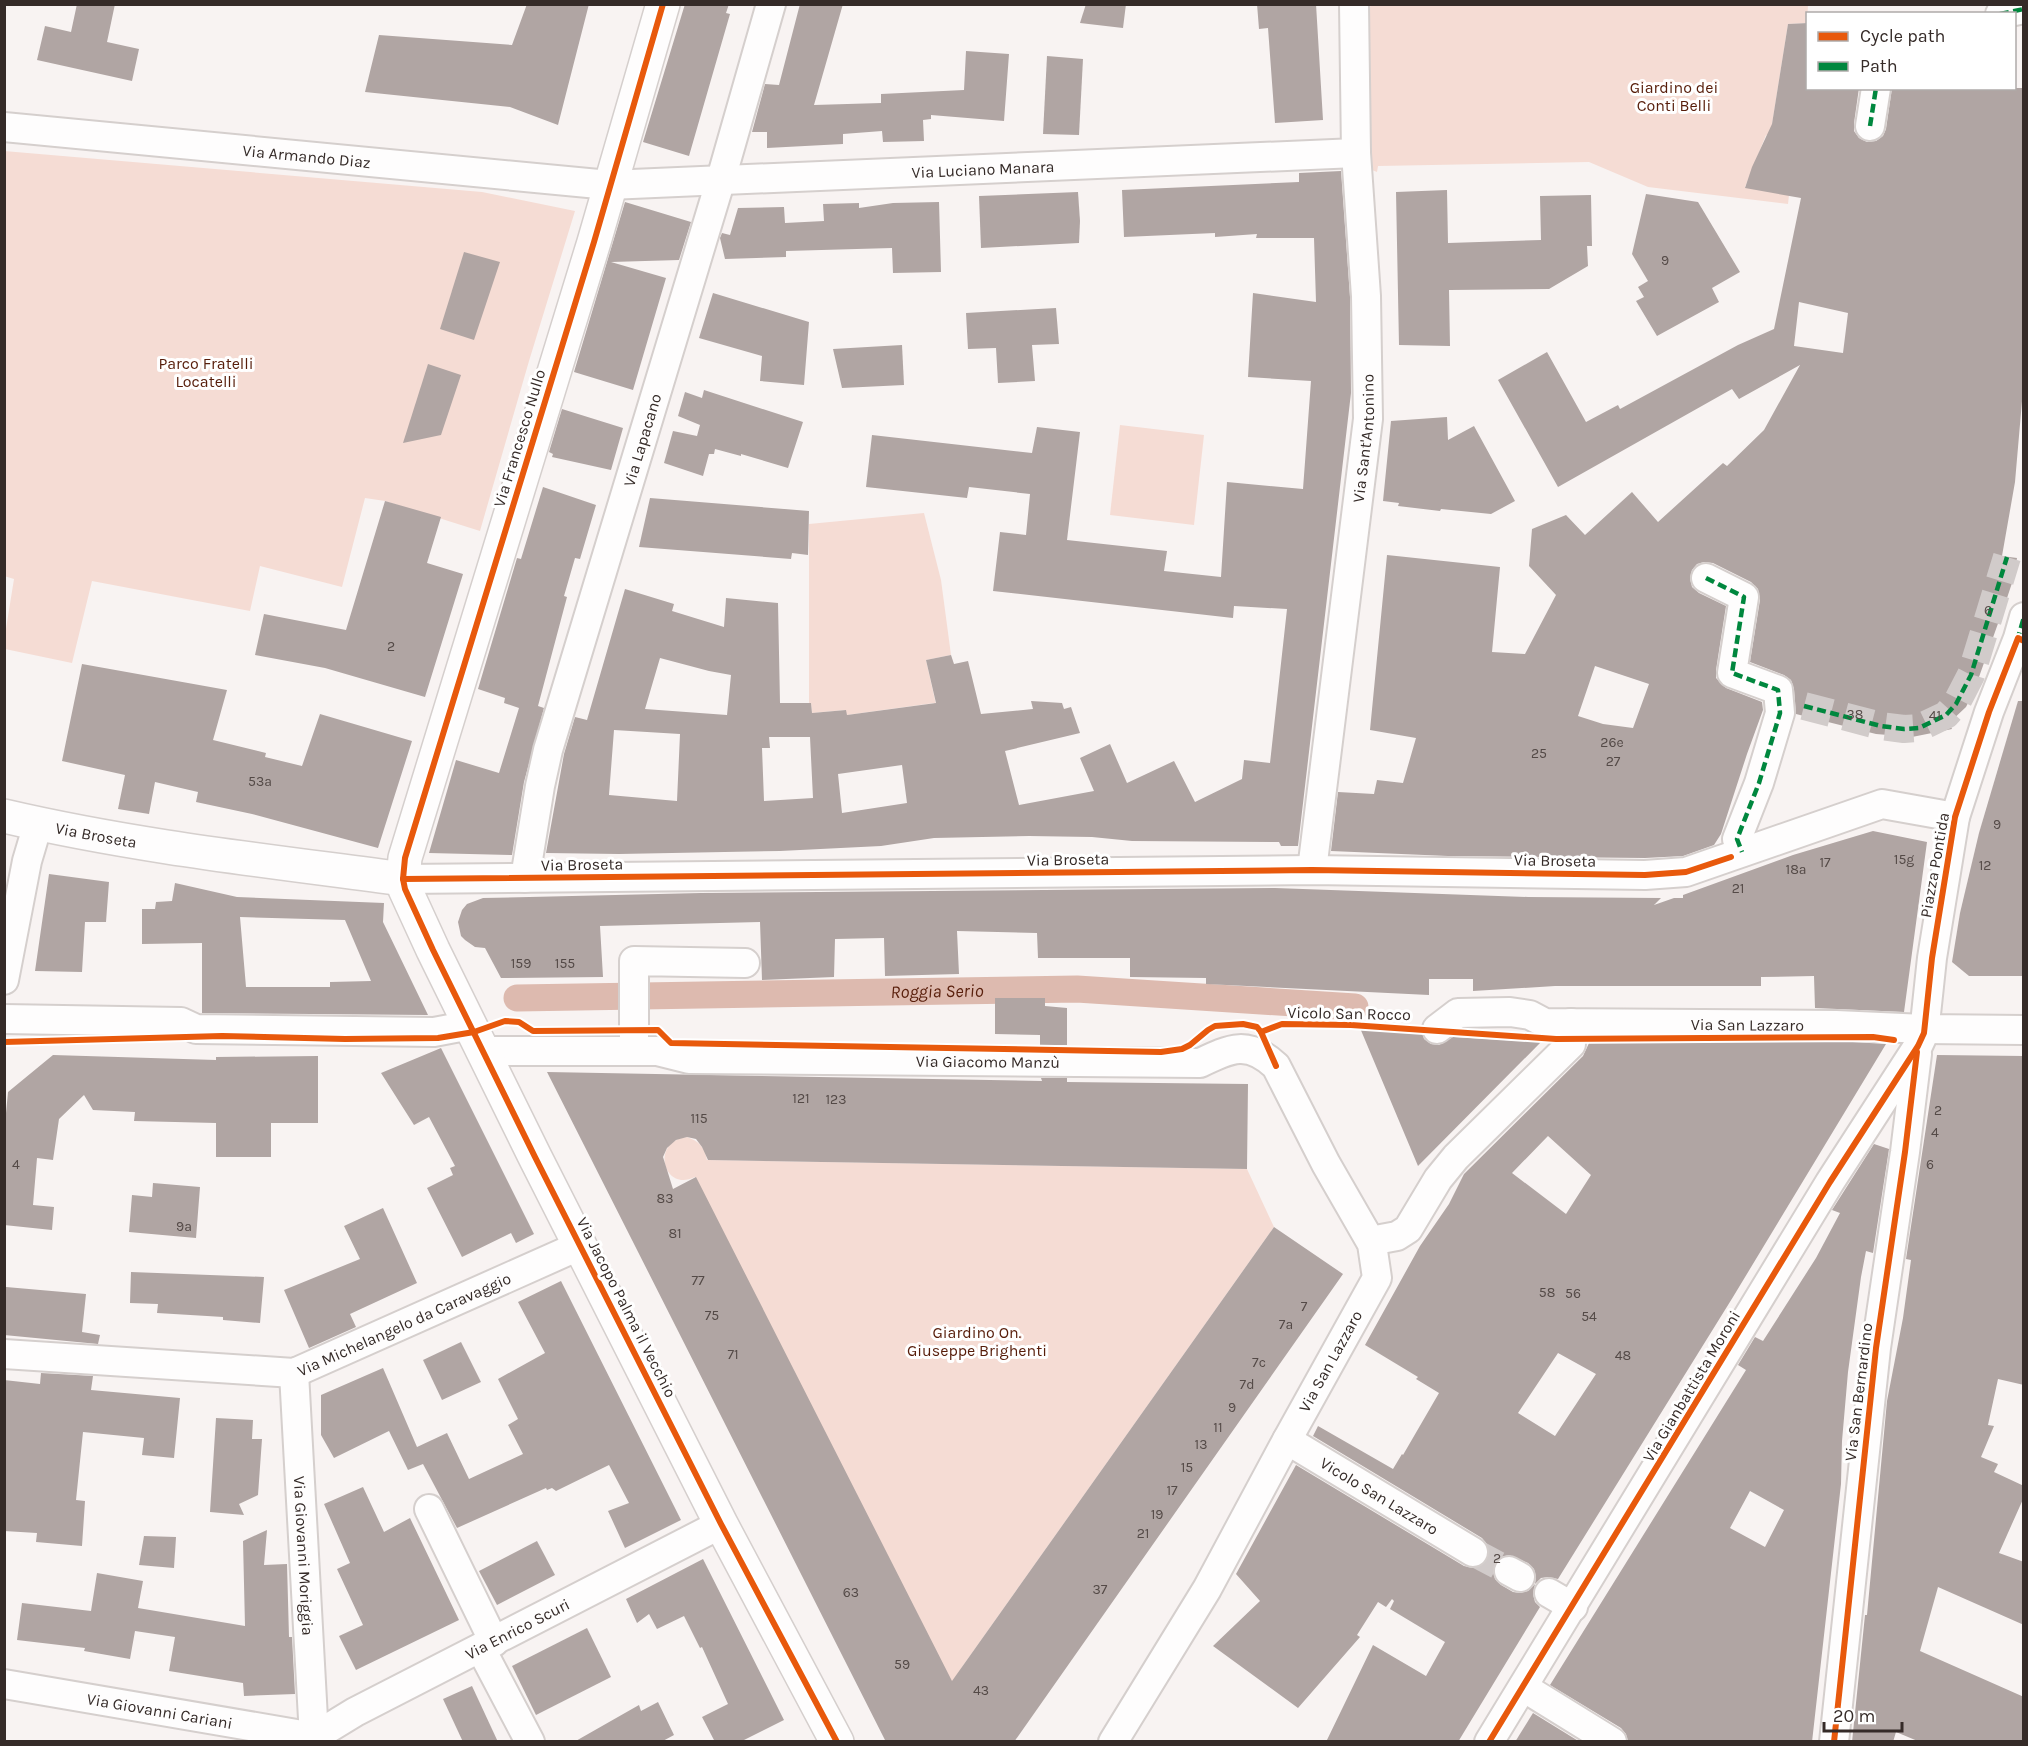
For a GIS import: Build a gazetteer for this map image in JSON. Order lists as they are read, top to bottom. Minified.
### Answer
{"streets":{"street":["Via Armando Diaz","Via Luciano Manara","Via Francesco Nullo","Via Sant'Antonino","Via Lapacano","Via Broseta","Piazza Pontida","Via San Lazzaro","Via Giacomo Manzù","Via Jacopo Palma il Vecchio","Via Michelangelo da Caravaggio","Via Gianbattista Moroni","Via San Bernardino","Vicolo San Lazzaro","Via Giovanni Moriggia","Via Enrico Scuri","Via Giovanni Cariani"],"cycle path":["Vicolo San Rocco"]},"crossings":[["Via Armando Diaz","Via Luciano Manara"],["Via Armando Diaz","Via Francesco Nullo"],["Via Luciano Manara","Via Francesco Nullo"],["Via Luciano Manara","Via Sant'Antonino"],["Via Luciano Manara","Via Lapacano"],["Via Francesco Nullo","Via Broseta"],["Via Francesco Nullo","Via Jacopo Palma il Vecchio"],["Via Sant'Antonino","Via Broseta"],["Via Lapacano","Via Broseta"],["Via Broseta","Piazza Pontida"],["Via Broseta","Via Jacopo Palma il Vecchio"],["Piazza Pontida","Via San Lazzaro"],["Piazza Pontida","Via Gianbattista Moroni"],["Piazza Pontida","Via San Bernardino"],["Via San Lazzaro","Via Giacomo Manzù"],["Via San Lazzaro","Via Gianbattista Moroni"],["Via San Lazzaro","Via San Bernardino"],["Via San Lazzaro","Vicolo San Lazzaro"],["Via Giacomo Manzù","Via Jacopo Palma il Vecchio"],["Via Jacopo Palma il Vecchio","Via Michelangelo da Caravaggio"],["Via Jacopo Palma il Vecchio","Via Enrico Scuri"],["Via Michelangelo da Caravaggio","Via Giovanni Moriggia"],["Via Gianbattista Moroni","Via San Bernardino"],["Via Giovanni Moriggia","Via Enrico Scuri"],["Via Giovanni Moriggia","Via Giovanni Cariani"],["Via Enrico Scuri","Via Giovanni Cariani"]],"water":["Roggia Serio"],"parks":["Giardino dei Conti Belli","Parco Fratelli Locatelli","Giardino On. Giuseppe Brighenti"],"house_numbers":["9","6","2","38","41","26e","25","27","53a","9","15g","17","12","18a","21","159","155","121","123","2","115","4","4","6","83","9a","81","77","58","56","7","75","54","7a","71","48","7c","7d","9","11","13","15","17","19","21","2","37","63","59","43"],"legend":["Cycle path","Path"],"scale_bar":"20 m"}
